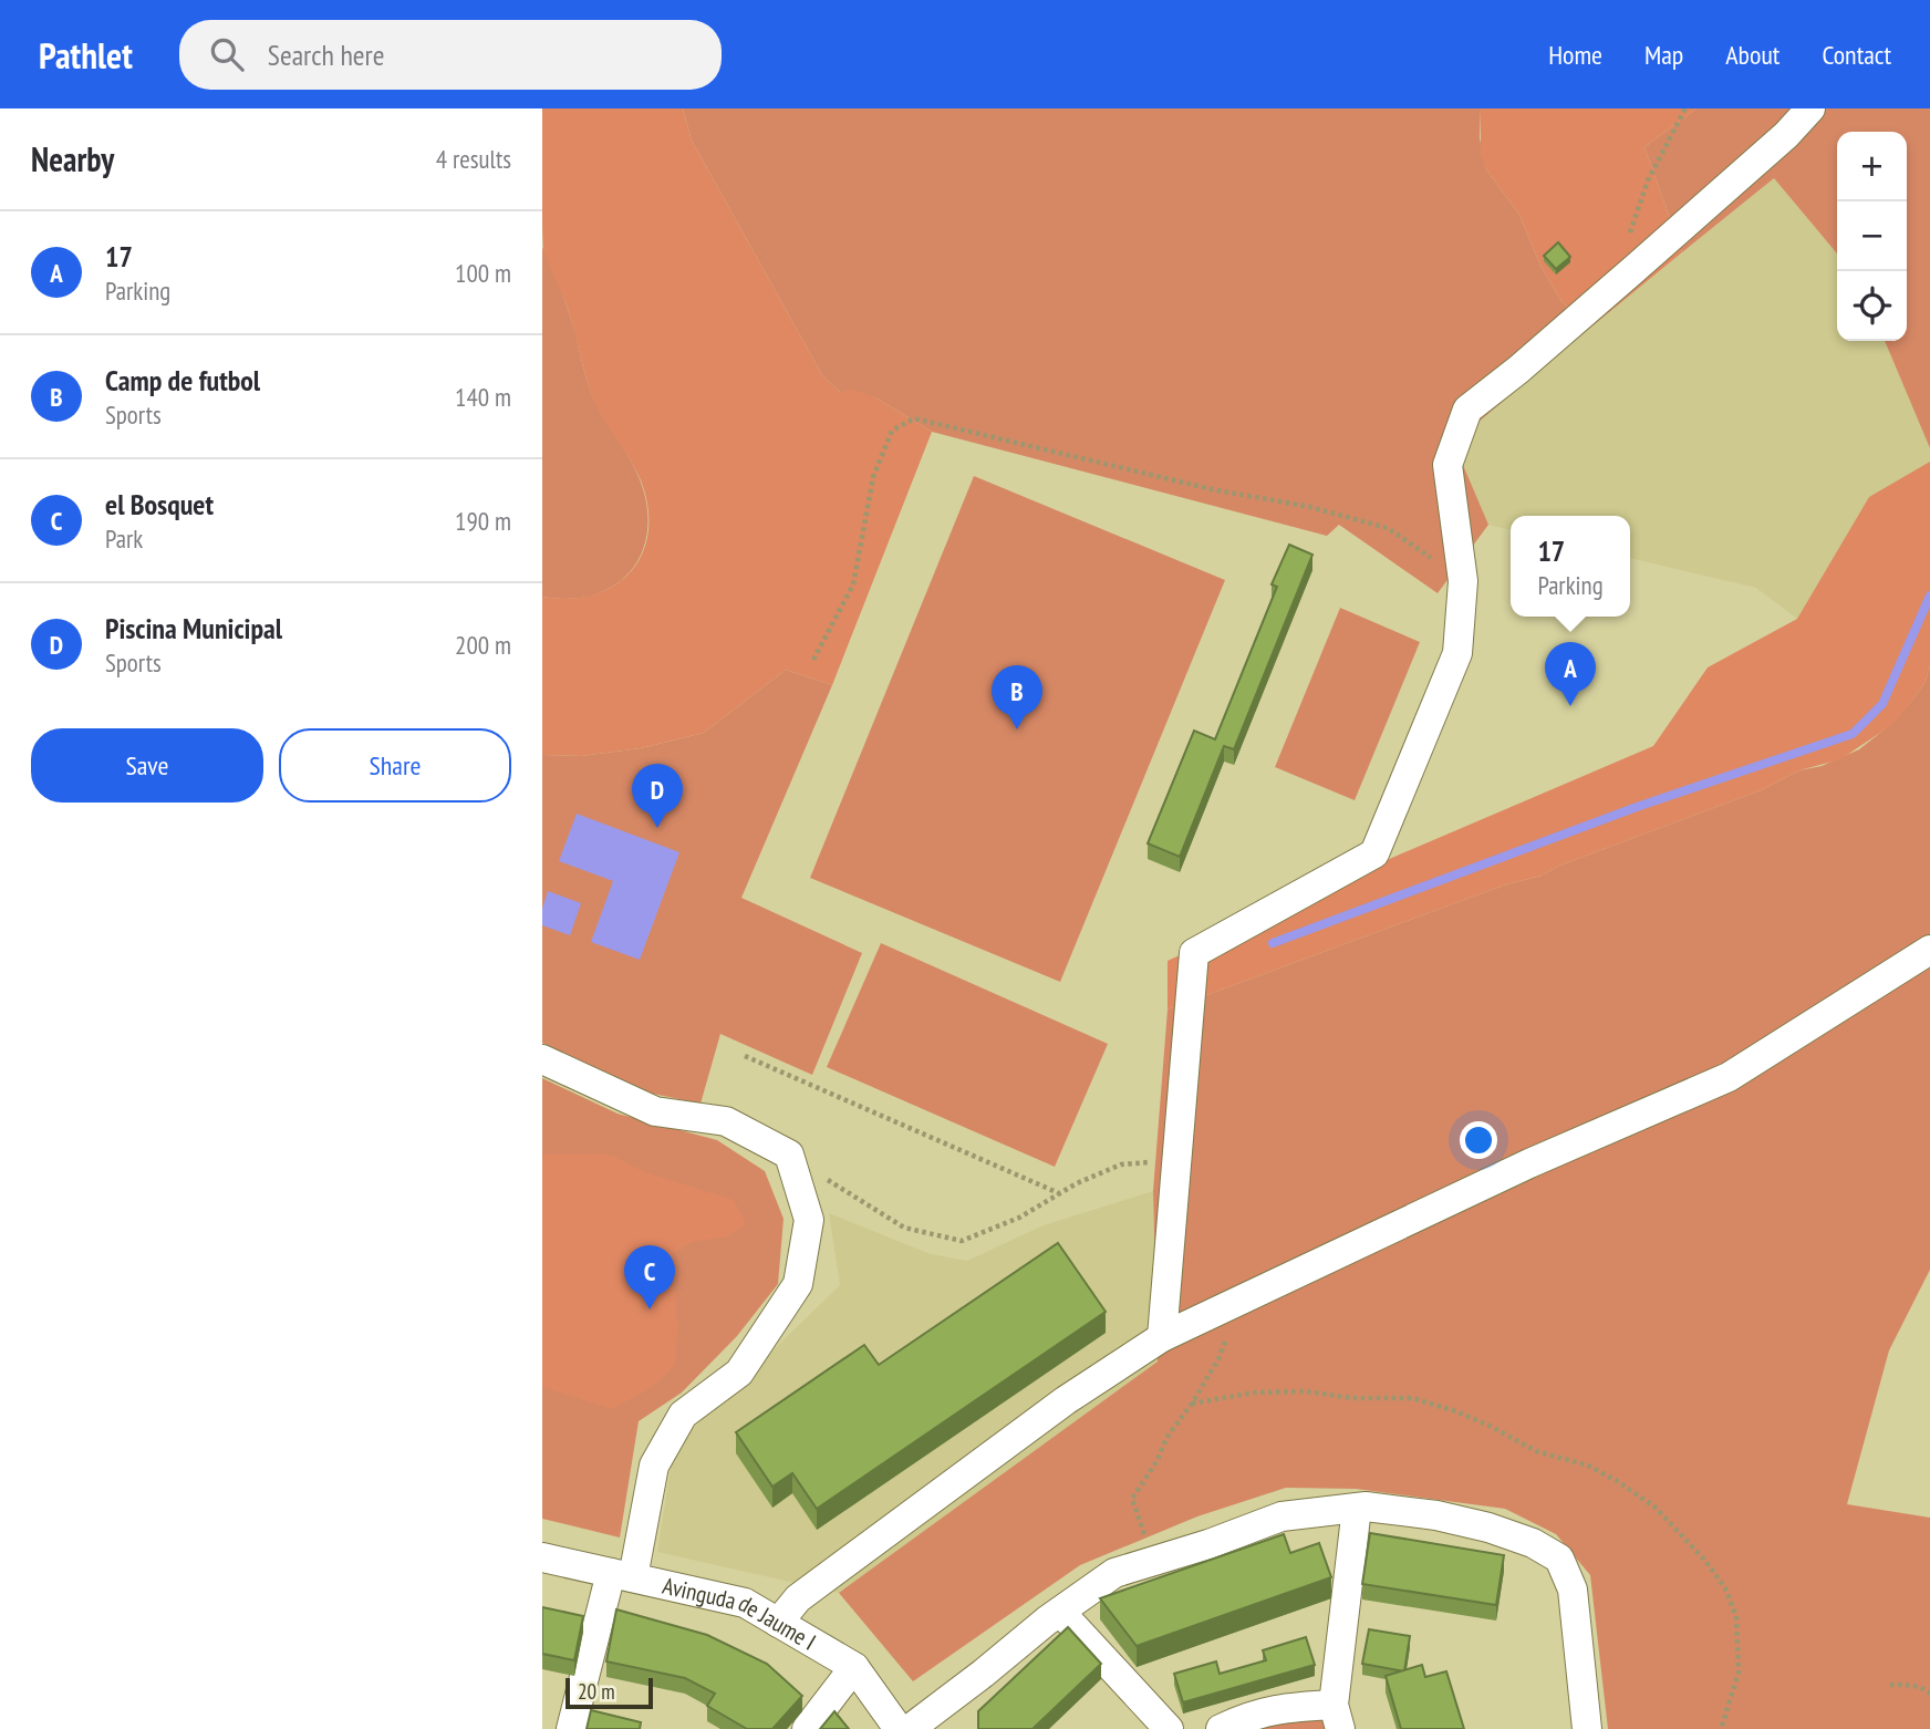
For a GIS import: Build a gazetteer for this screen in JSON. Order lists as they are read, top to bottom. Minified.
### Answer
{"streets":{"street":["Avinguda de Jaume I"]},"scale_bar":"20 m","page":{"header":"Pathlet","search":"Search here","nav":["Home","Map","About","Contact"],"heading":["Nearby","4 results"],"map_buttons":["+","−"],"list":[{"mark":"A","name":"17","note":"Parking","value":"100 m"},{"mark":"B","name":"Camp de futbol","note":"Sports","value":"140 m"},{"mark":"C","name":"el Bosquet","note":"Park","value":"190 m"},{"mark":"D","name":"Piscina Municipal","note":"Sports","value":"200 m"}],"popup":["17","Parking"],"pins":["A","B","D","C"],"buttons":["Save","Share"],"scale":"20 m"}}
